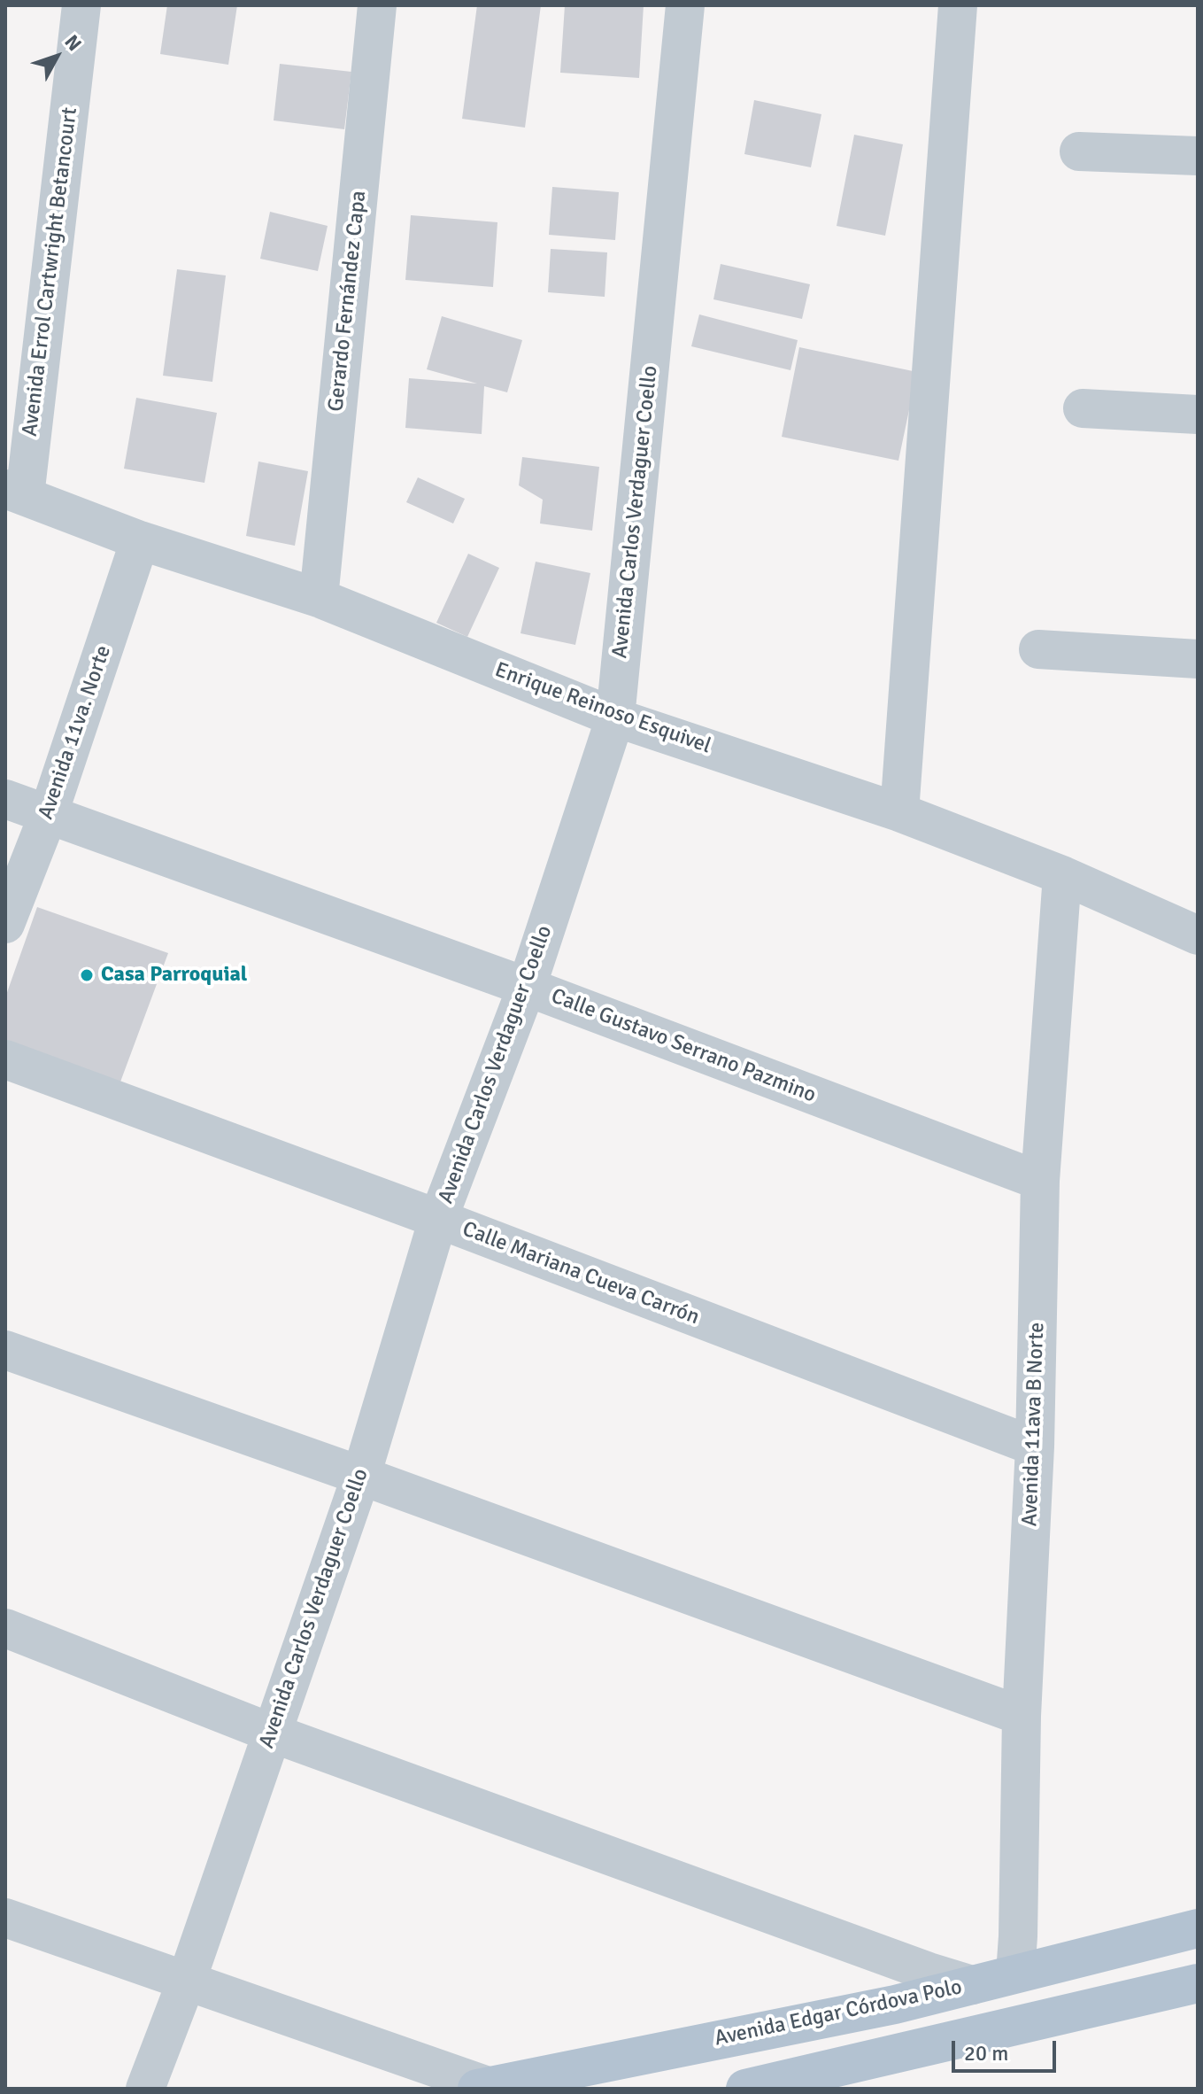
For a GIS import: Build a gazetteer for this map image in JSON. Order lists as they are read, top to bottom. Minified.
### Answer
{"streets":{"main road":["Avenida Edgar Córdova Polo"],"street":["Avenida Errol Cartwright Betancourt","Gerardo Fernández Capa","Avenida Carlos Verdaguer Coello","Enrique Reinoso Esquivel","Avenida 11va. Norte","Calle Gustavo Serrano Pazmino","Calle Mariana Cueva Carrón","Avenida 11ava B Norte"]},"crossings":[["Avenida Errol Cartwright Betancourt","Enrique Reinoso Esquivel"],["Gerardo Fernández Capa","Enrique Reinoso Esquivel"],["Avenida Carlos Verdaguer Coello","Enrique Reinoso Esquivel"],["Avenida Carlos Verdaguer Coello","Calle Gustavo Serrano Pazmino"],["Avenida Carlos Verdaguer Coello","Calle Mariana Cueva Carrón"],["Enrique Reinoso Esquivel","Avenida 11va. Norte"],["Enrique Reinoso Esquivel","Avenida 11ava B Norte"],["Avenida 11va. Norte","Calle Gustavo Serrano Pazmino"],["Calle Gustavo Serrano Pazmino","Avenida 11ava B Norte"],["Calle Mariana Cueva Carrón","Avenida 11ava B Norte"],["Avenida 11ava B Norte","Avenida Edgar Córdova Polo"]],"places":["Casa Parroquial"],"scale_bar":"20 m","north":"top right"}
